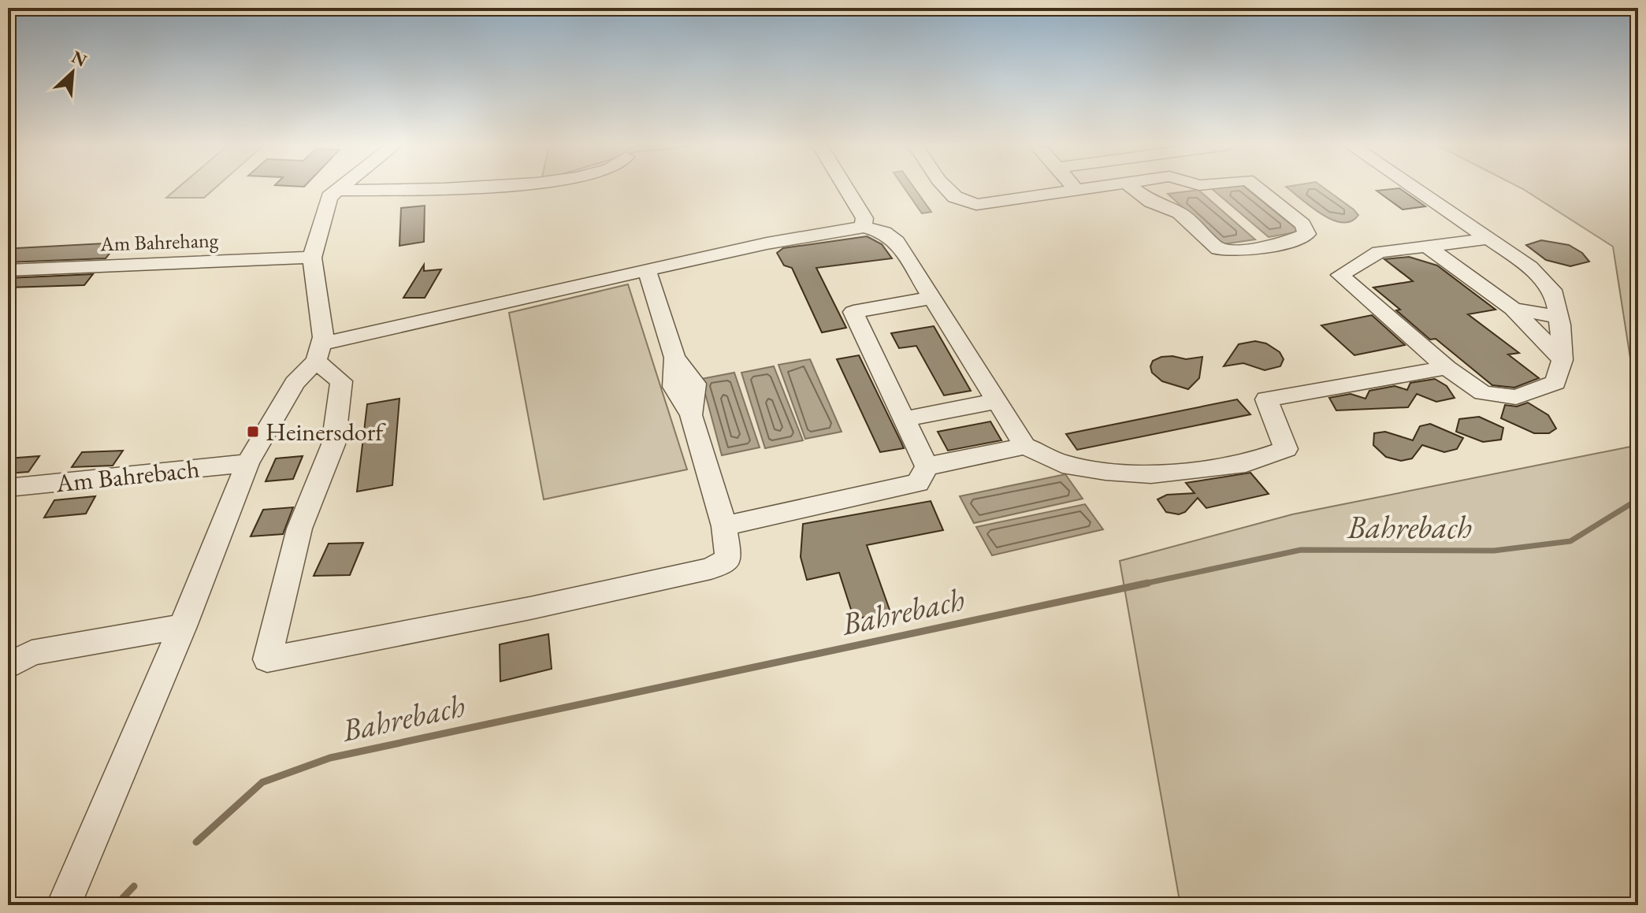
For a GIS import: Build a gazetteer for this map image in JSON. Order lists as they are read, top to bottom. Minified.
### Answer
{"streets":{"street":["Am Bahrehang","Am Bahrebach"]},"water":["Bahrebach"],"places":{"transit":["Heinersdorf"]},"north":"top right"}
